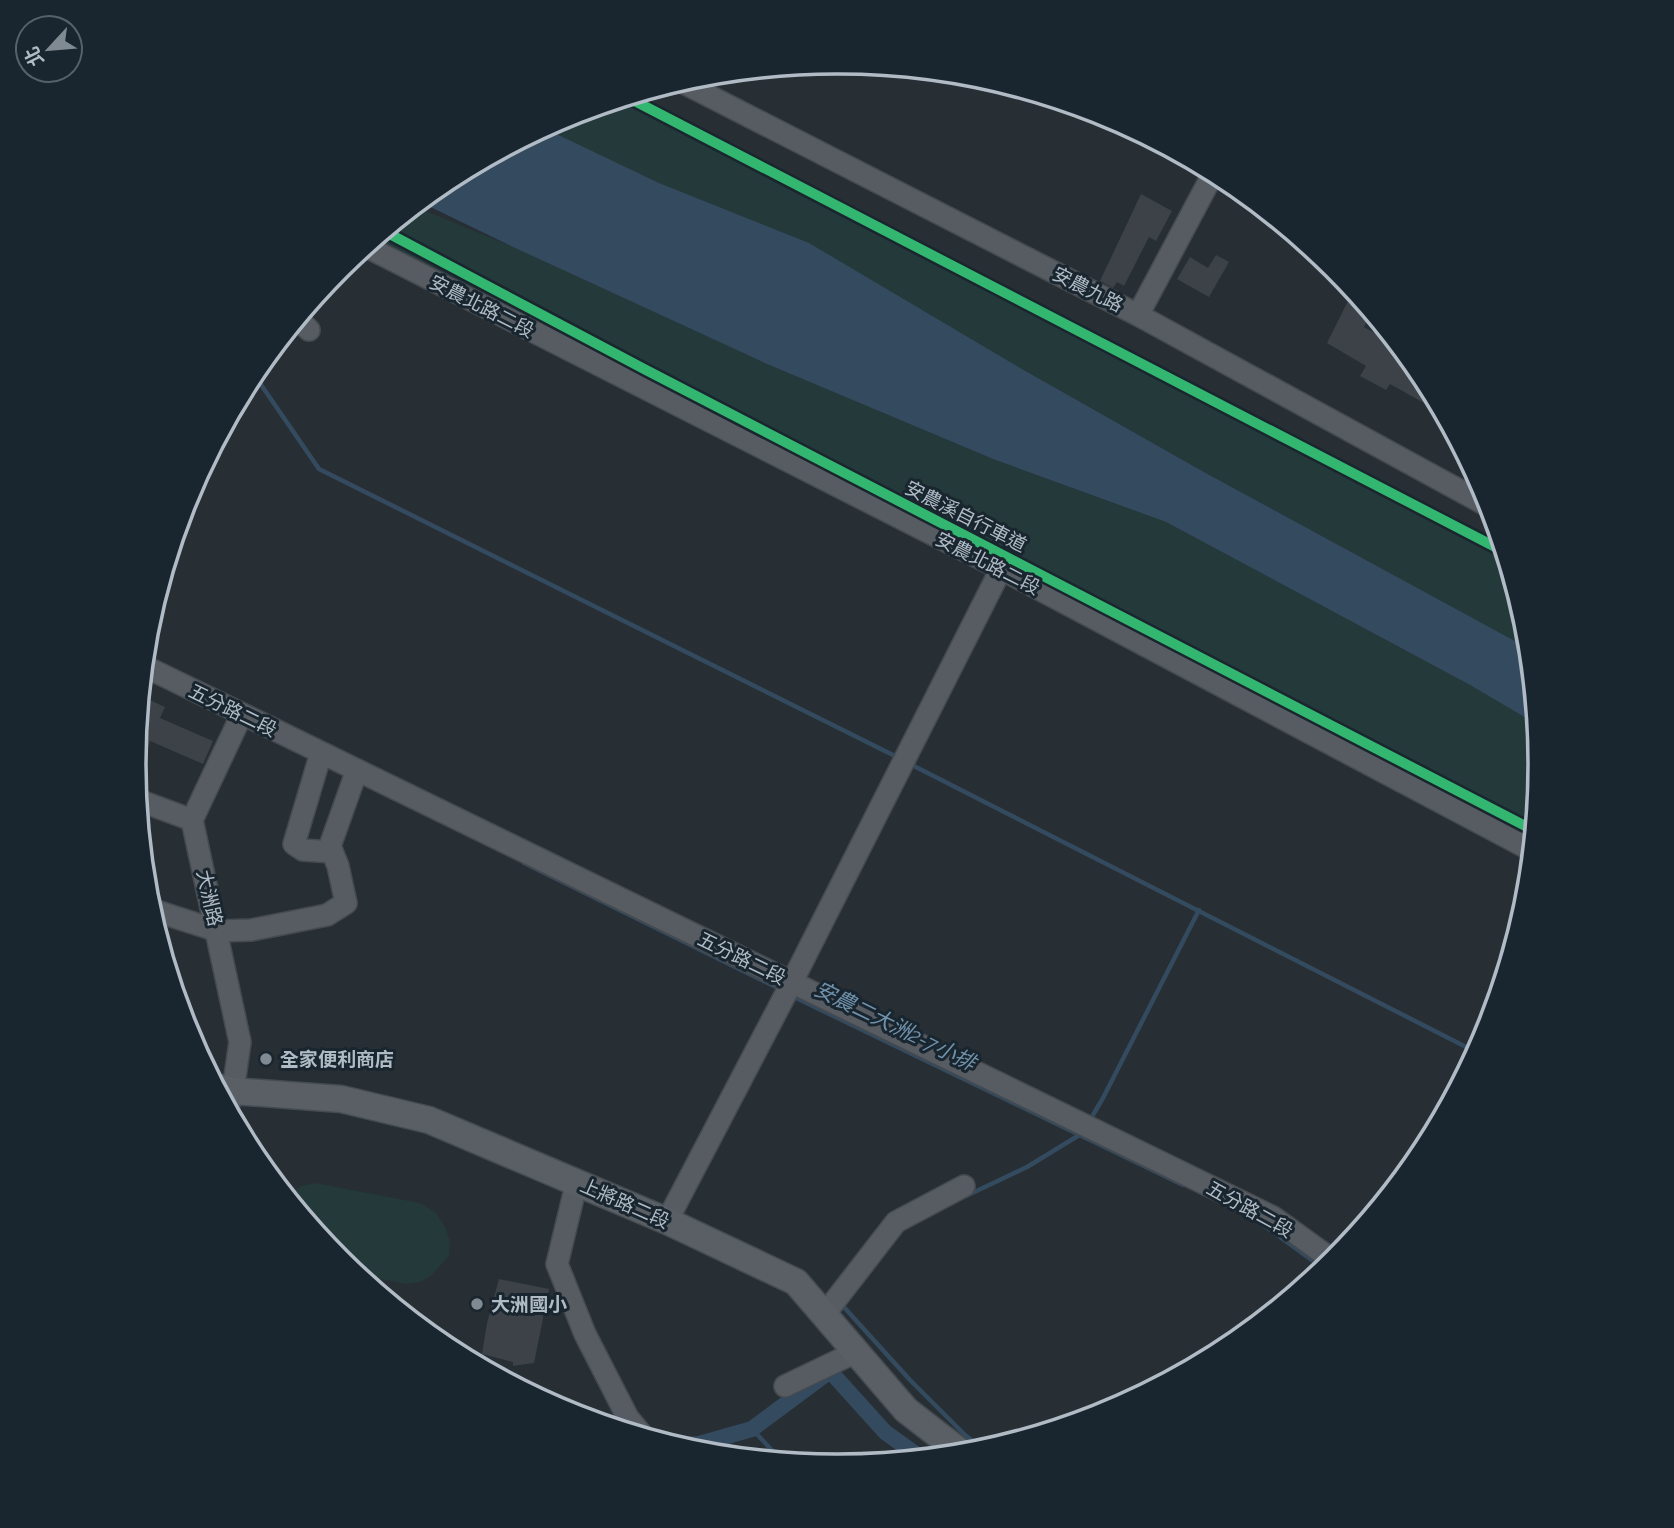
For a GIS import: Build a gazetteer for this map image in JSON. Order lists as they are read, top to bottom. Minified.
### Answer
{"streets":{"main road":["上將路二段"],"street":["安農九路","安農北路二段","五分路二段","大洲路"],"cycle path":["安農溪自行車道"]},"water":["安農二大洲2-7小排"],"places":["全家便利商店","大洲國小"],"north":"bottom left"}
